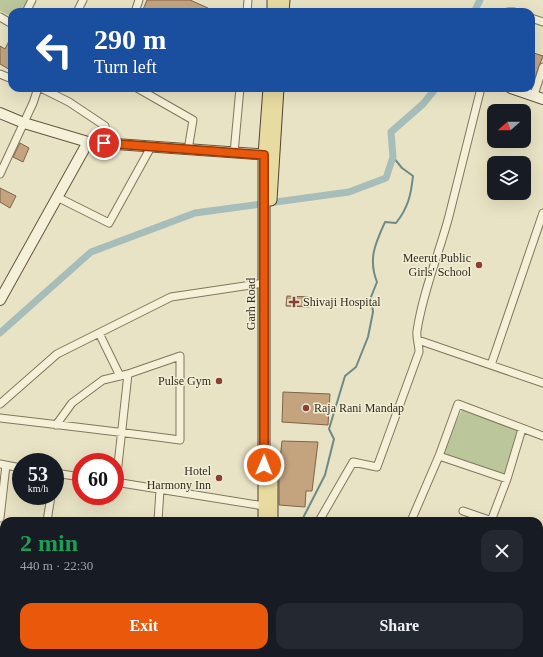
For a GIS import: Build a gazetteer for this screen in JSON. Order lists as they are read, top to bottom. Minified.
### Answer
{"streets":{"main road":["Garh Road"]},"places":{"other":["Meerut Public Girls' School","Pulse Gym","Raja Rani Mandap","Hotel Harmony Inn"],"health":["Shivaji Hospital"]},"north":"left","page":{"turn":["290 m","Turn left"],"speed":"53 km/h","limit":"60","heading":["2 min","440 m · 22:30"],"buttons":["Exit","Share"]}}
